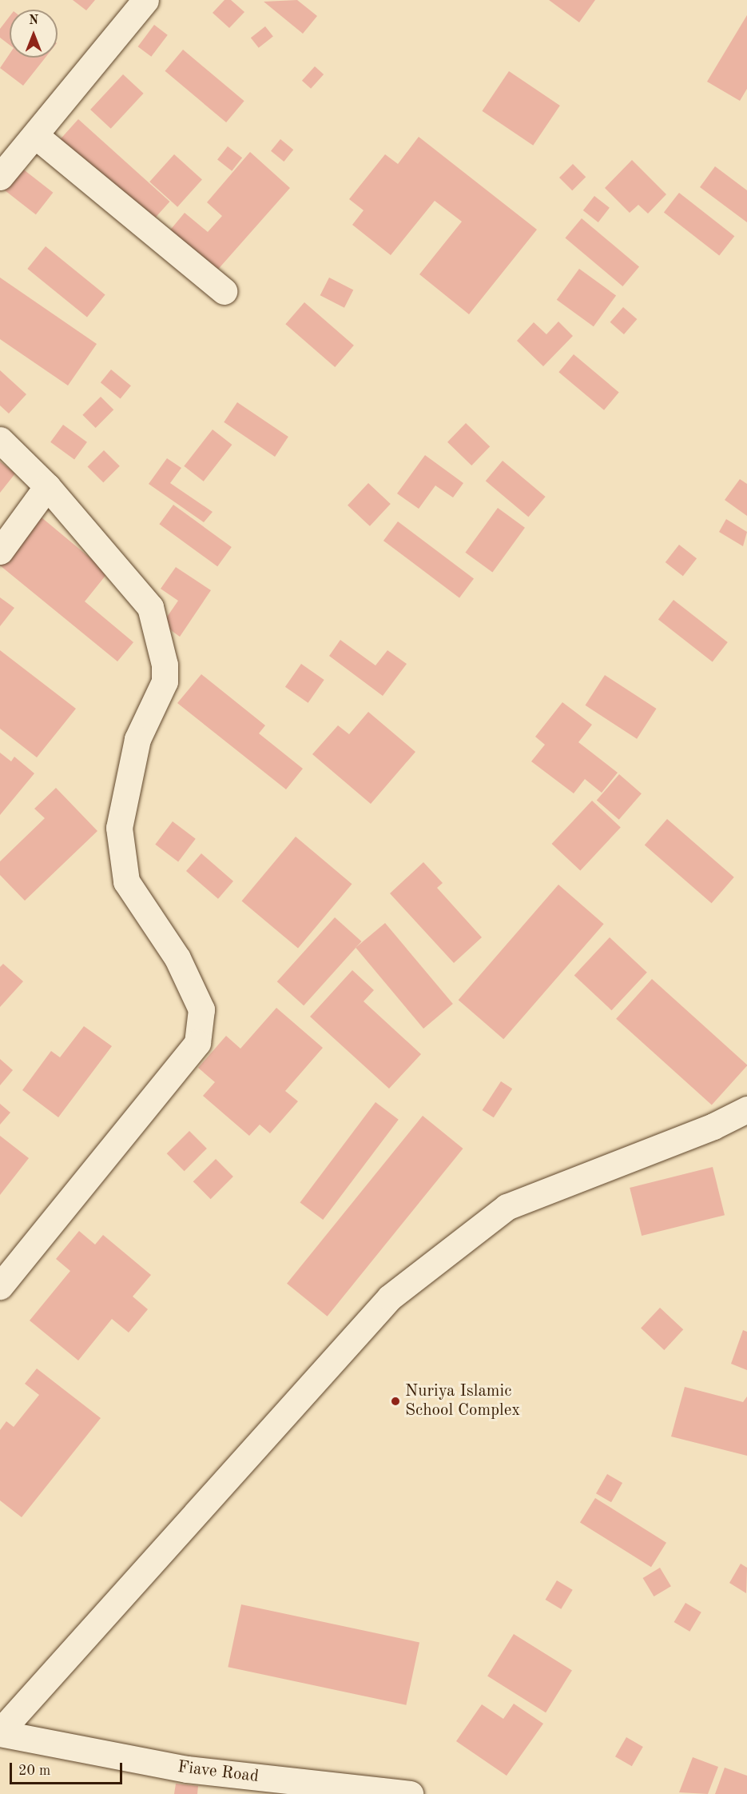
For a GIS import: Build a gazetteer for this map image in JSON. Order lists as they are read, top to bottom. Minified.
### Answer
{"streets":{"street":["Fiave Road"]},"places":["Nuriya Islamic School Complex"],"scale_bar":"20 m","north":"top"}
